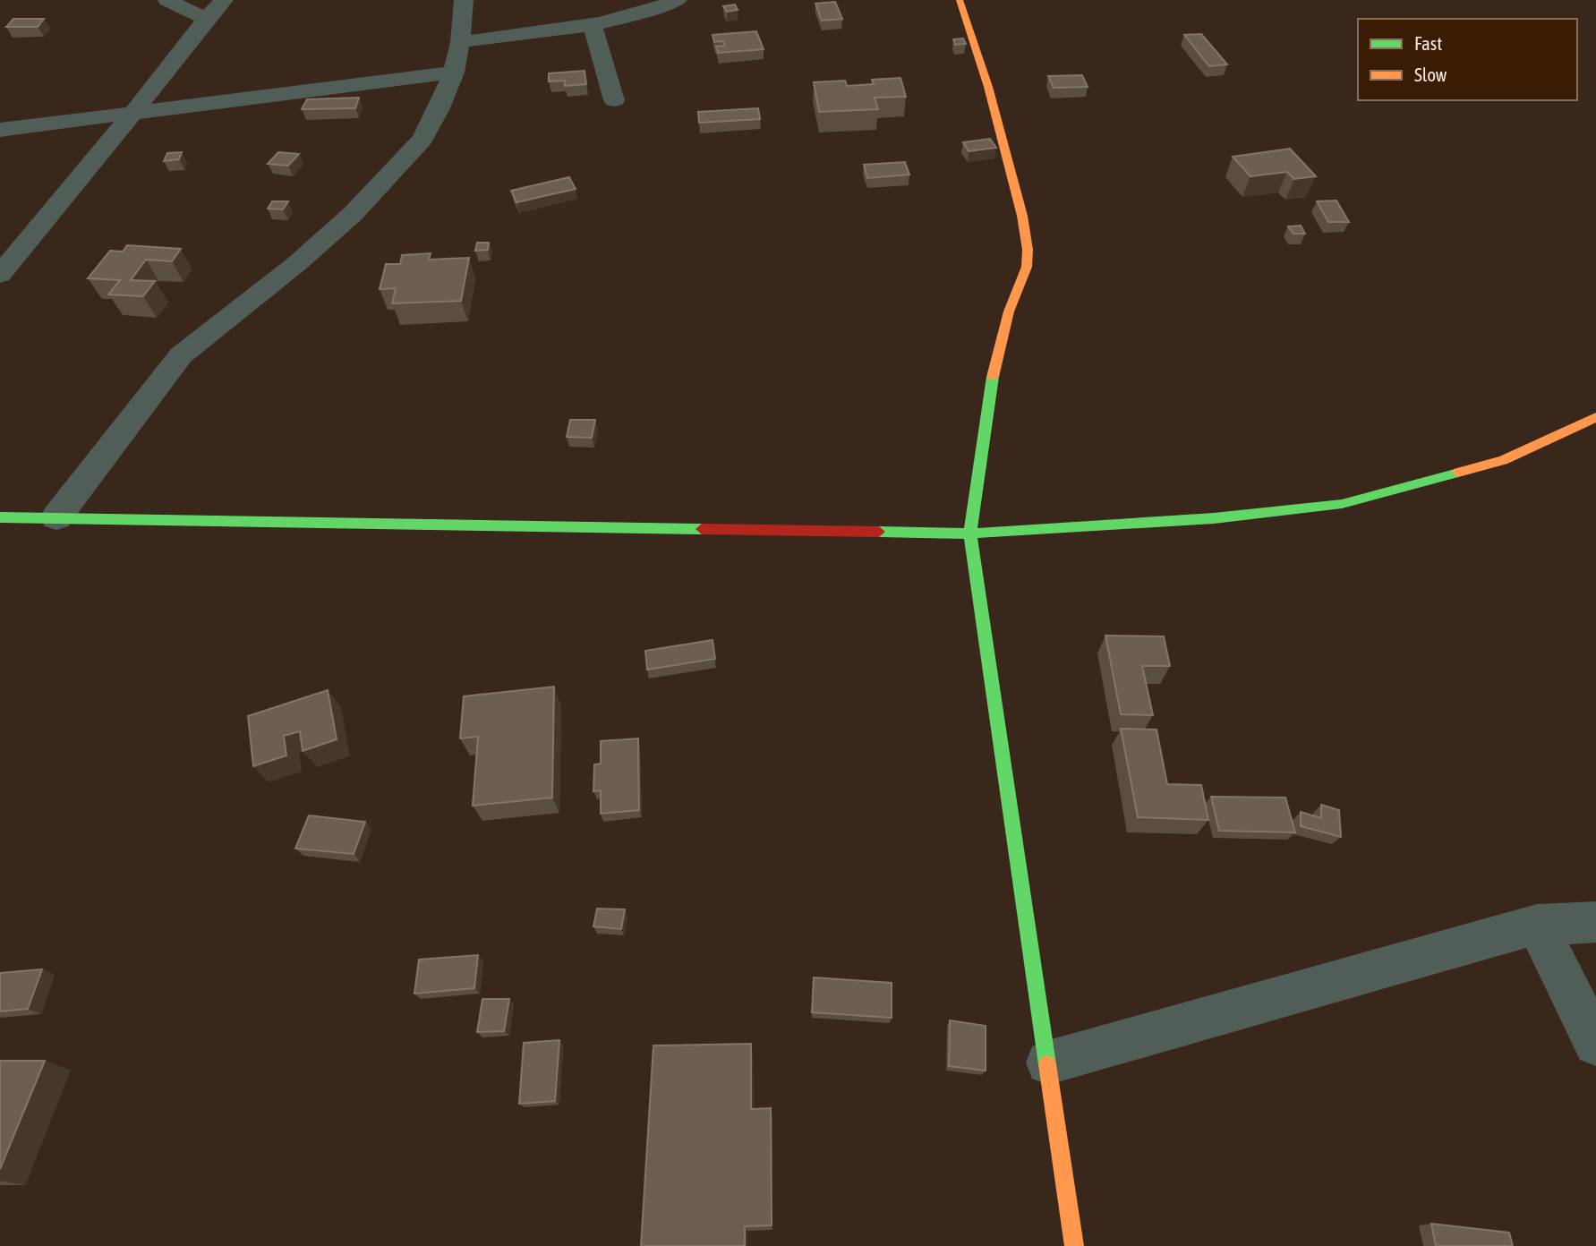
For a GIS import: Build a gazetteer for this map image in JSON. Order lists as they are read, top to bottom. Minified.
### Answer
{"legend":["Fast","Slow"]}
